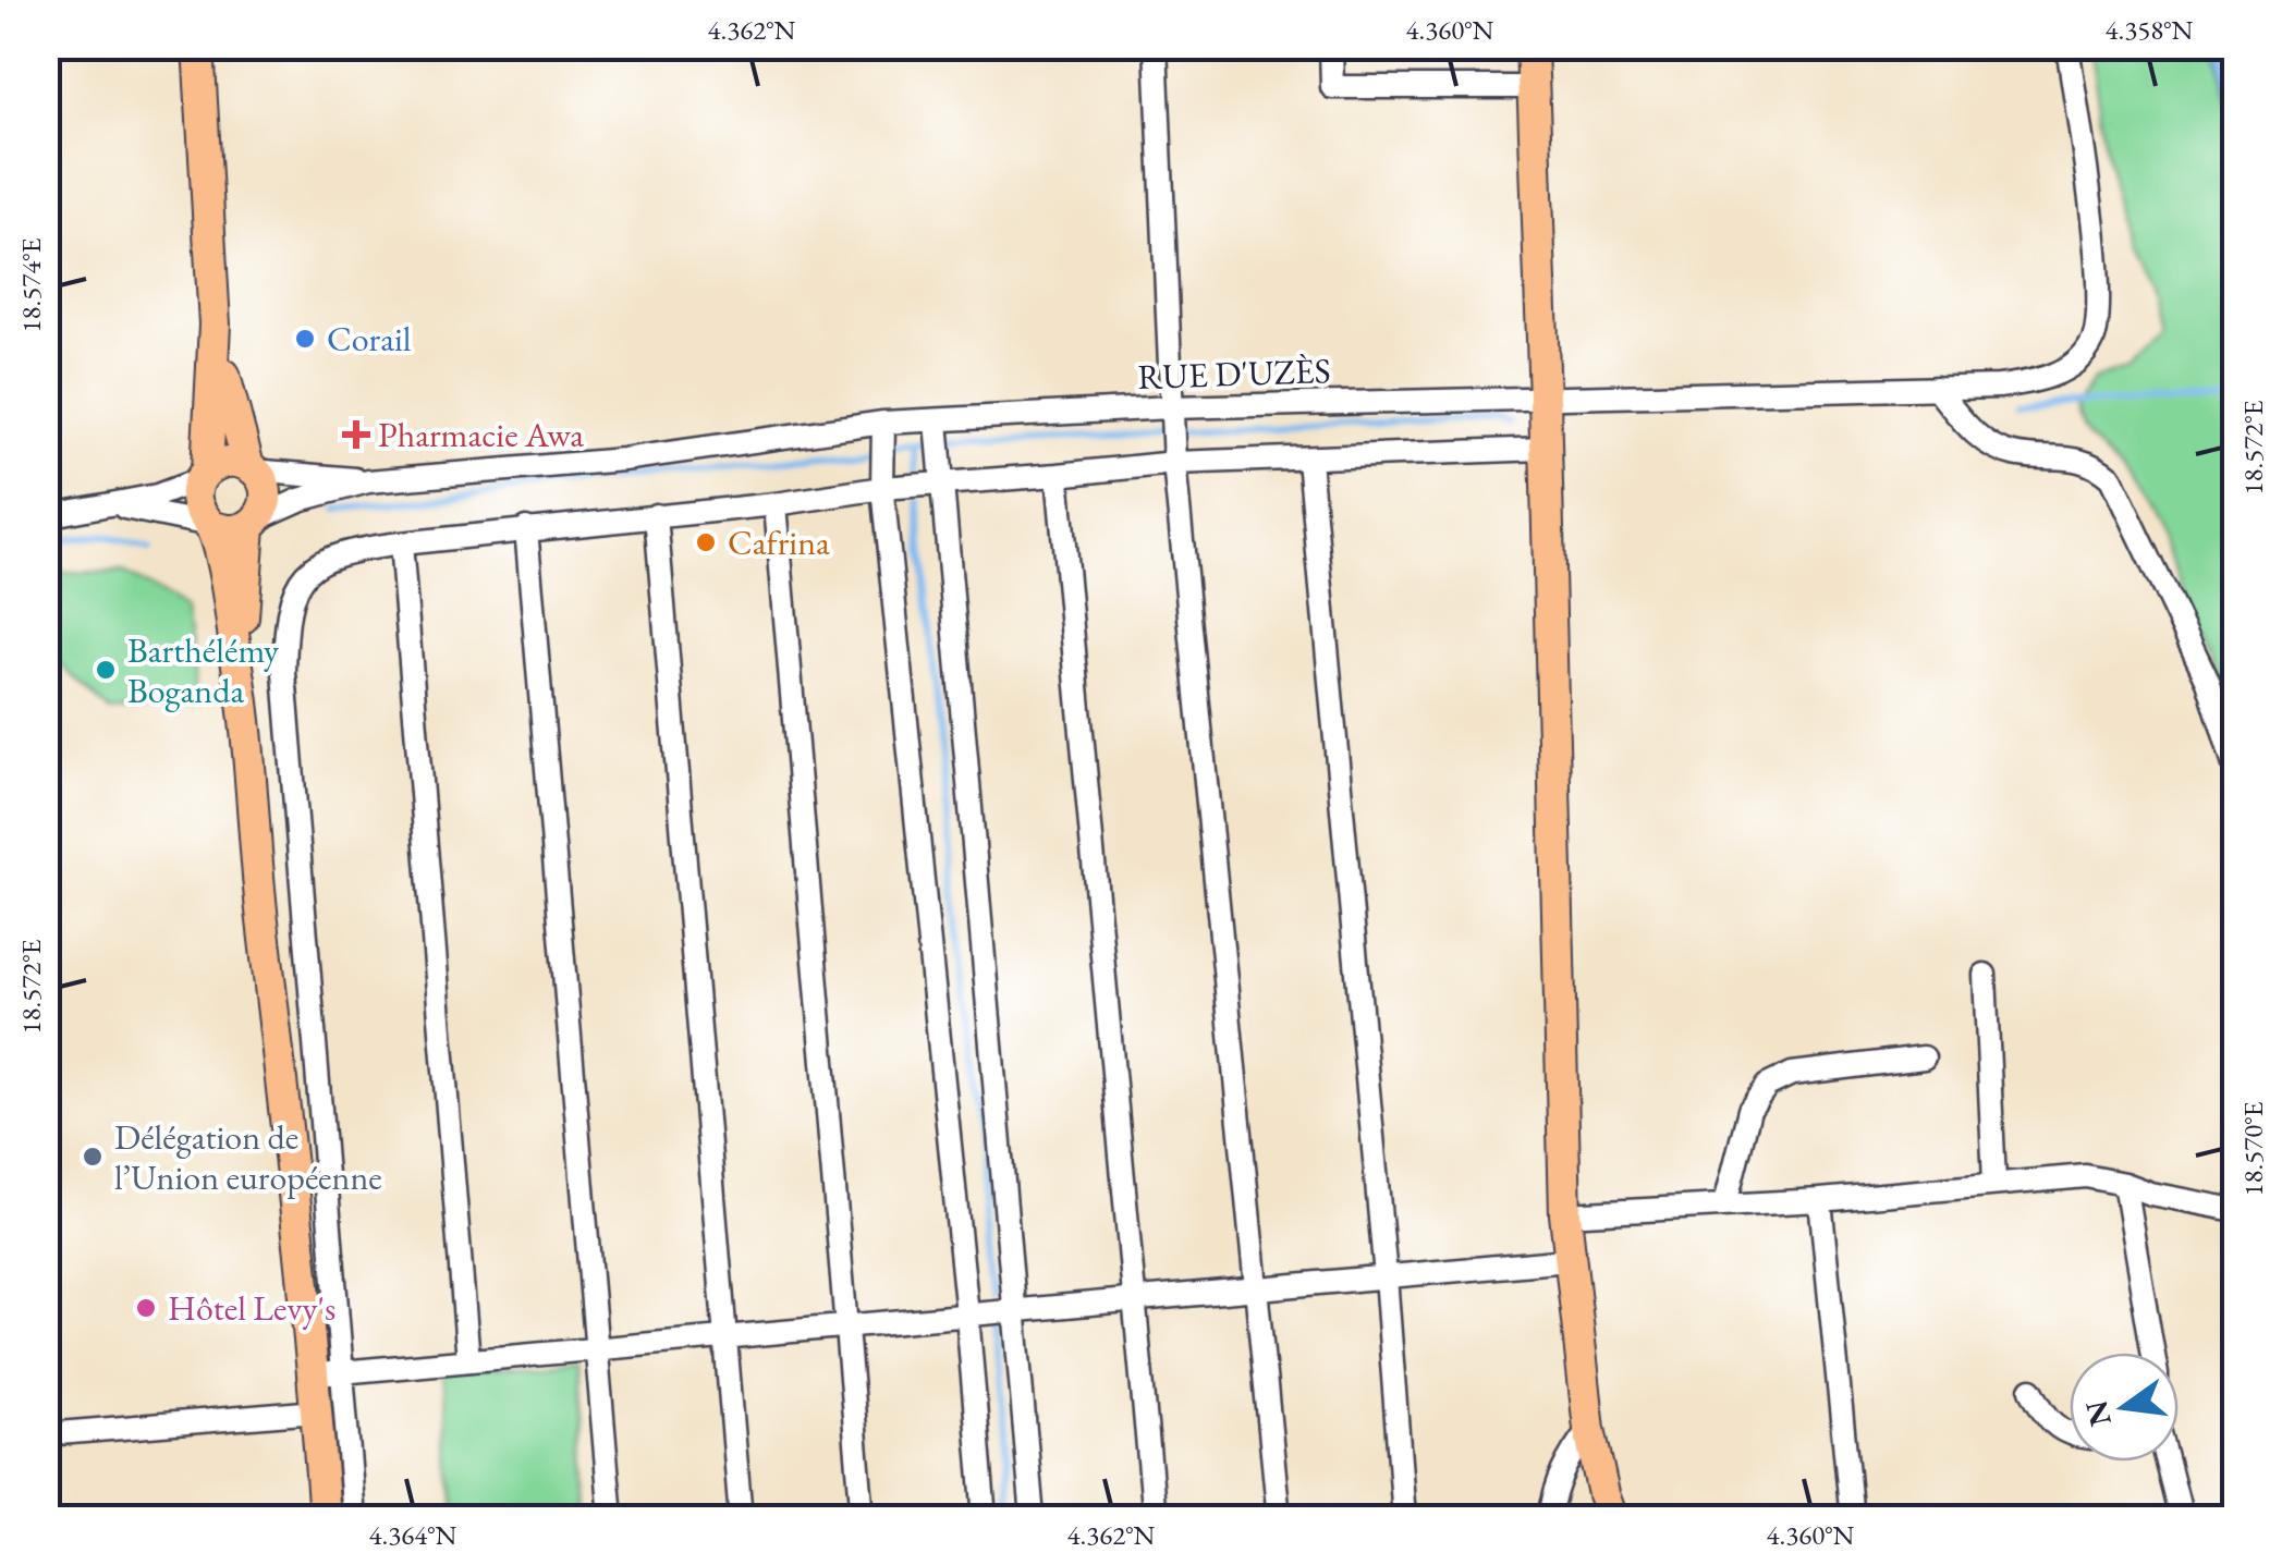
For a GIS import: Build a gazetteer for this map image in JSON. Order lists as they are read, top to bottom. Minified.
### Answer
{"streets":{"street":["RUE D'UZÈS"]},"places":{"other":["Corail","Cafrina","Barthélémy Boganda","Délégation de l’Union européenne","Hôtel Levy's"],"health":["Pharmacie Awa"]},"north":"left","coordinates":["4.362°N","4.360°N","4.358°N","18.574°E","18.572°E","18.570°E","4.364°N"]}
